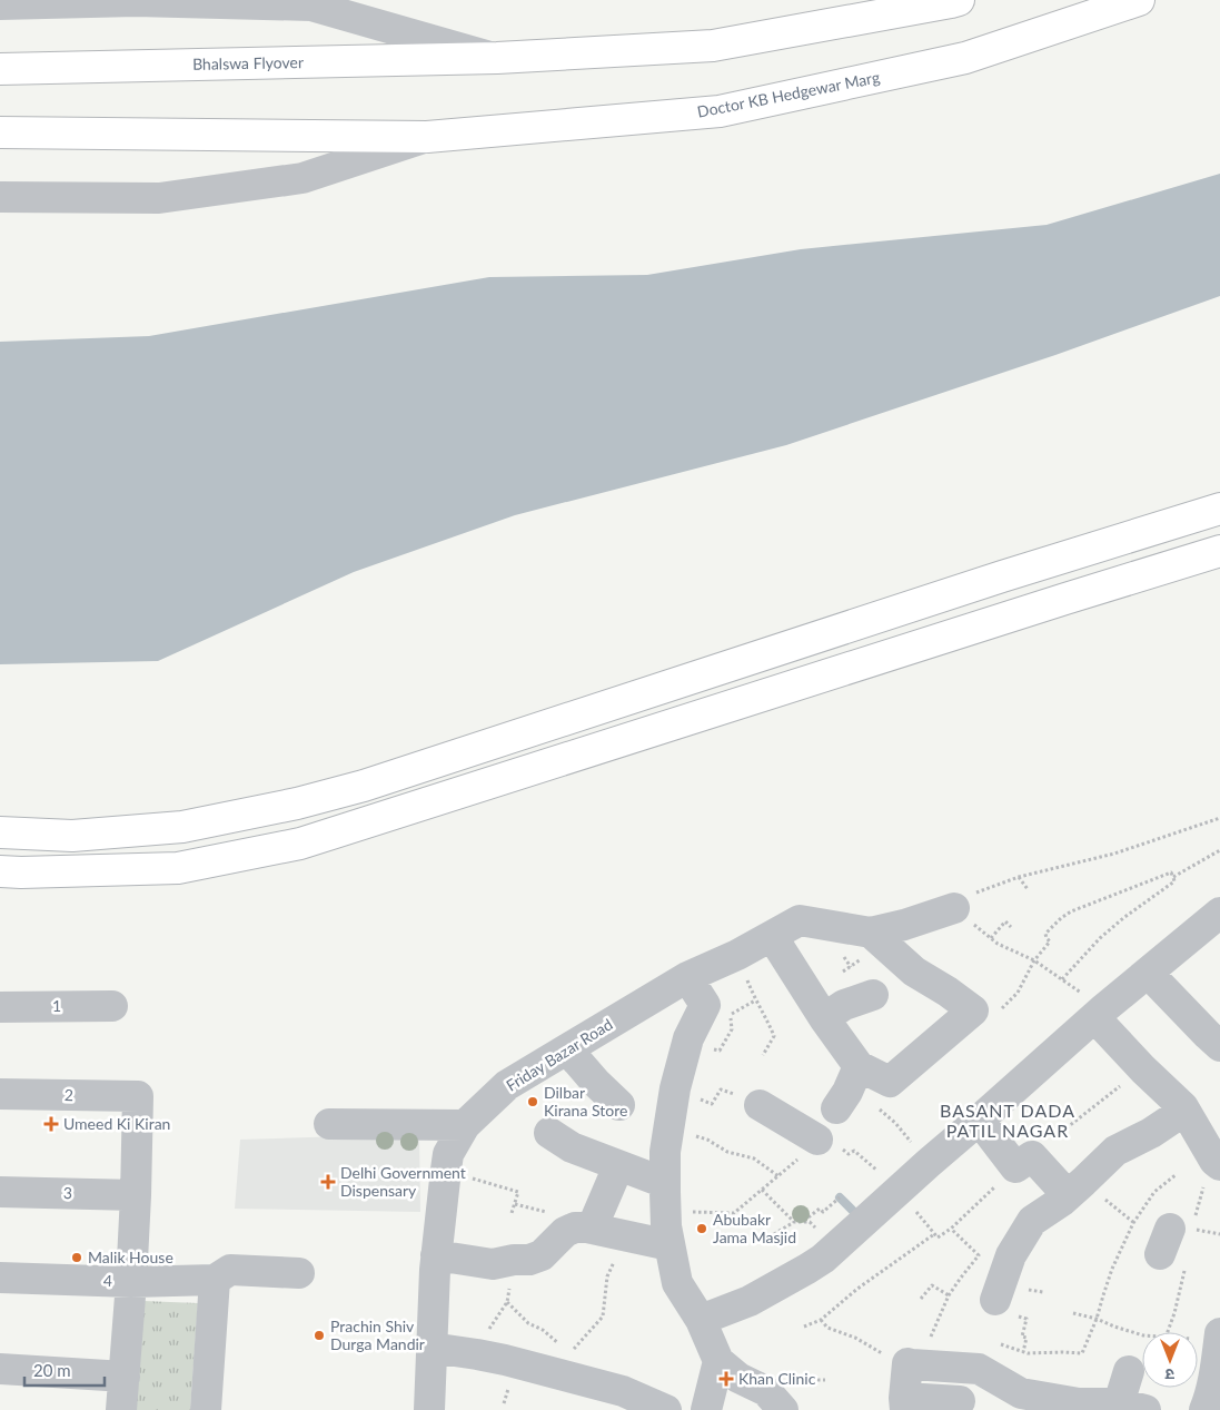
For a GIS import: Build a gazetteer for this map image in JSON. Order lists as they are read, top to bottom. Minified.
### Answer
{"streets":{"main road":["Bhalswa Flyover","Doctor KB Hedgewar Marg"],"street":["1","Friday Bazar Road","2","3","4"]},"crossings":[["2","3"]],"districts":["BASANT DADA PATIL NAGAR"],"places":{"other":["Dilbar Kirana Store","Abubakr Jama Masjid","Malik House","Prachin Shiv Durga Mandir"],"health":["Umeed Ki Kiran","Delhi Government Dispensary","Khan Clinic"]},"scale_bar":"20 m","north":"bottom"}
